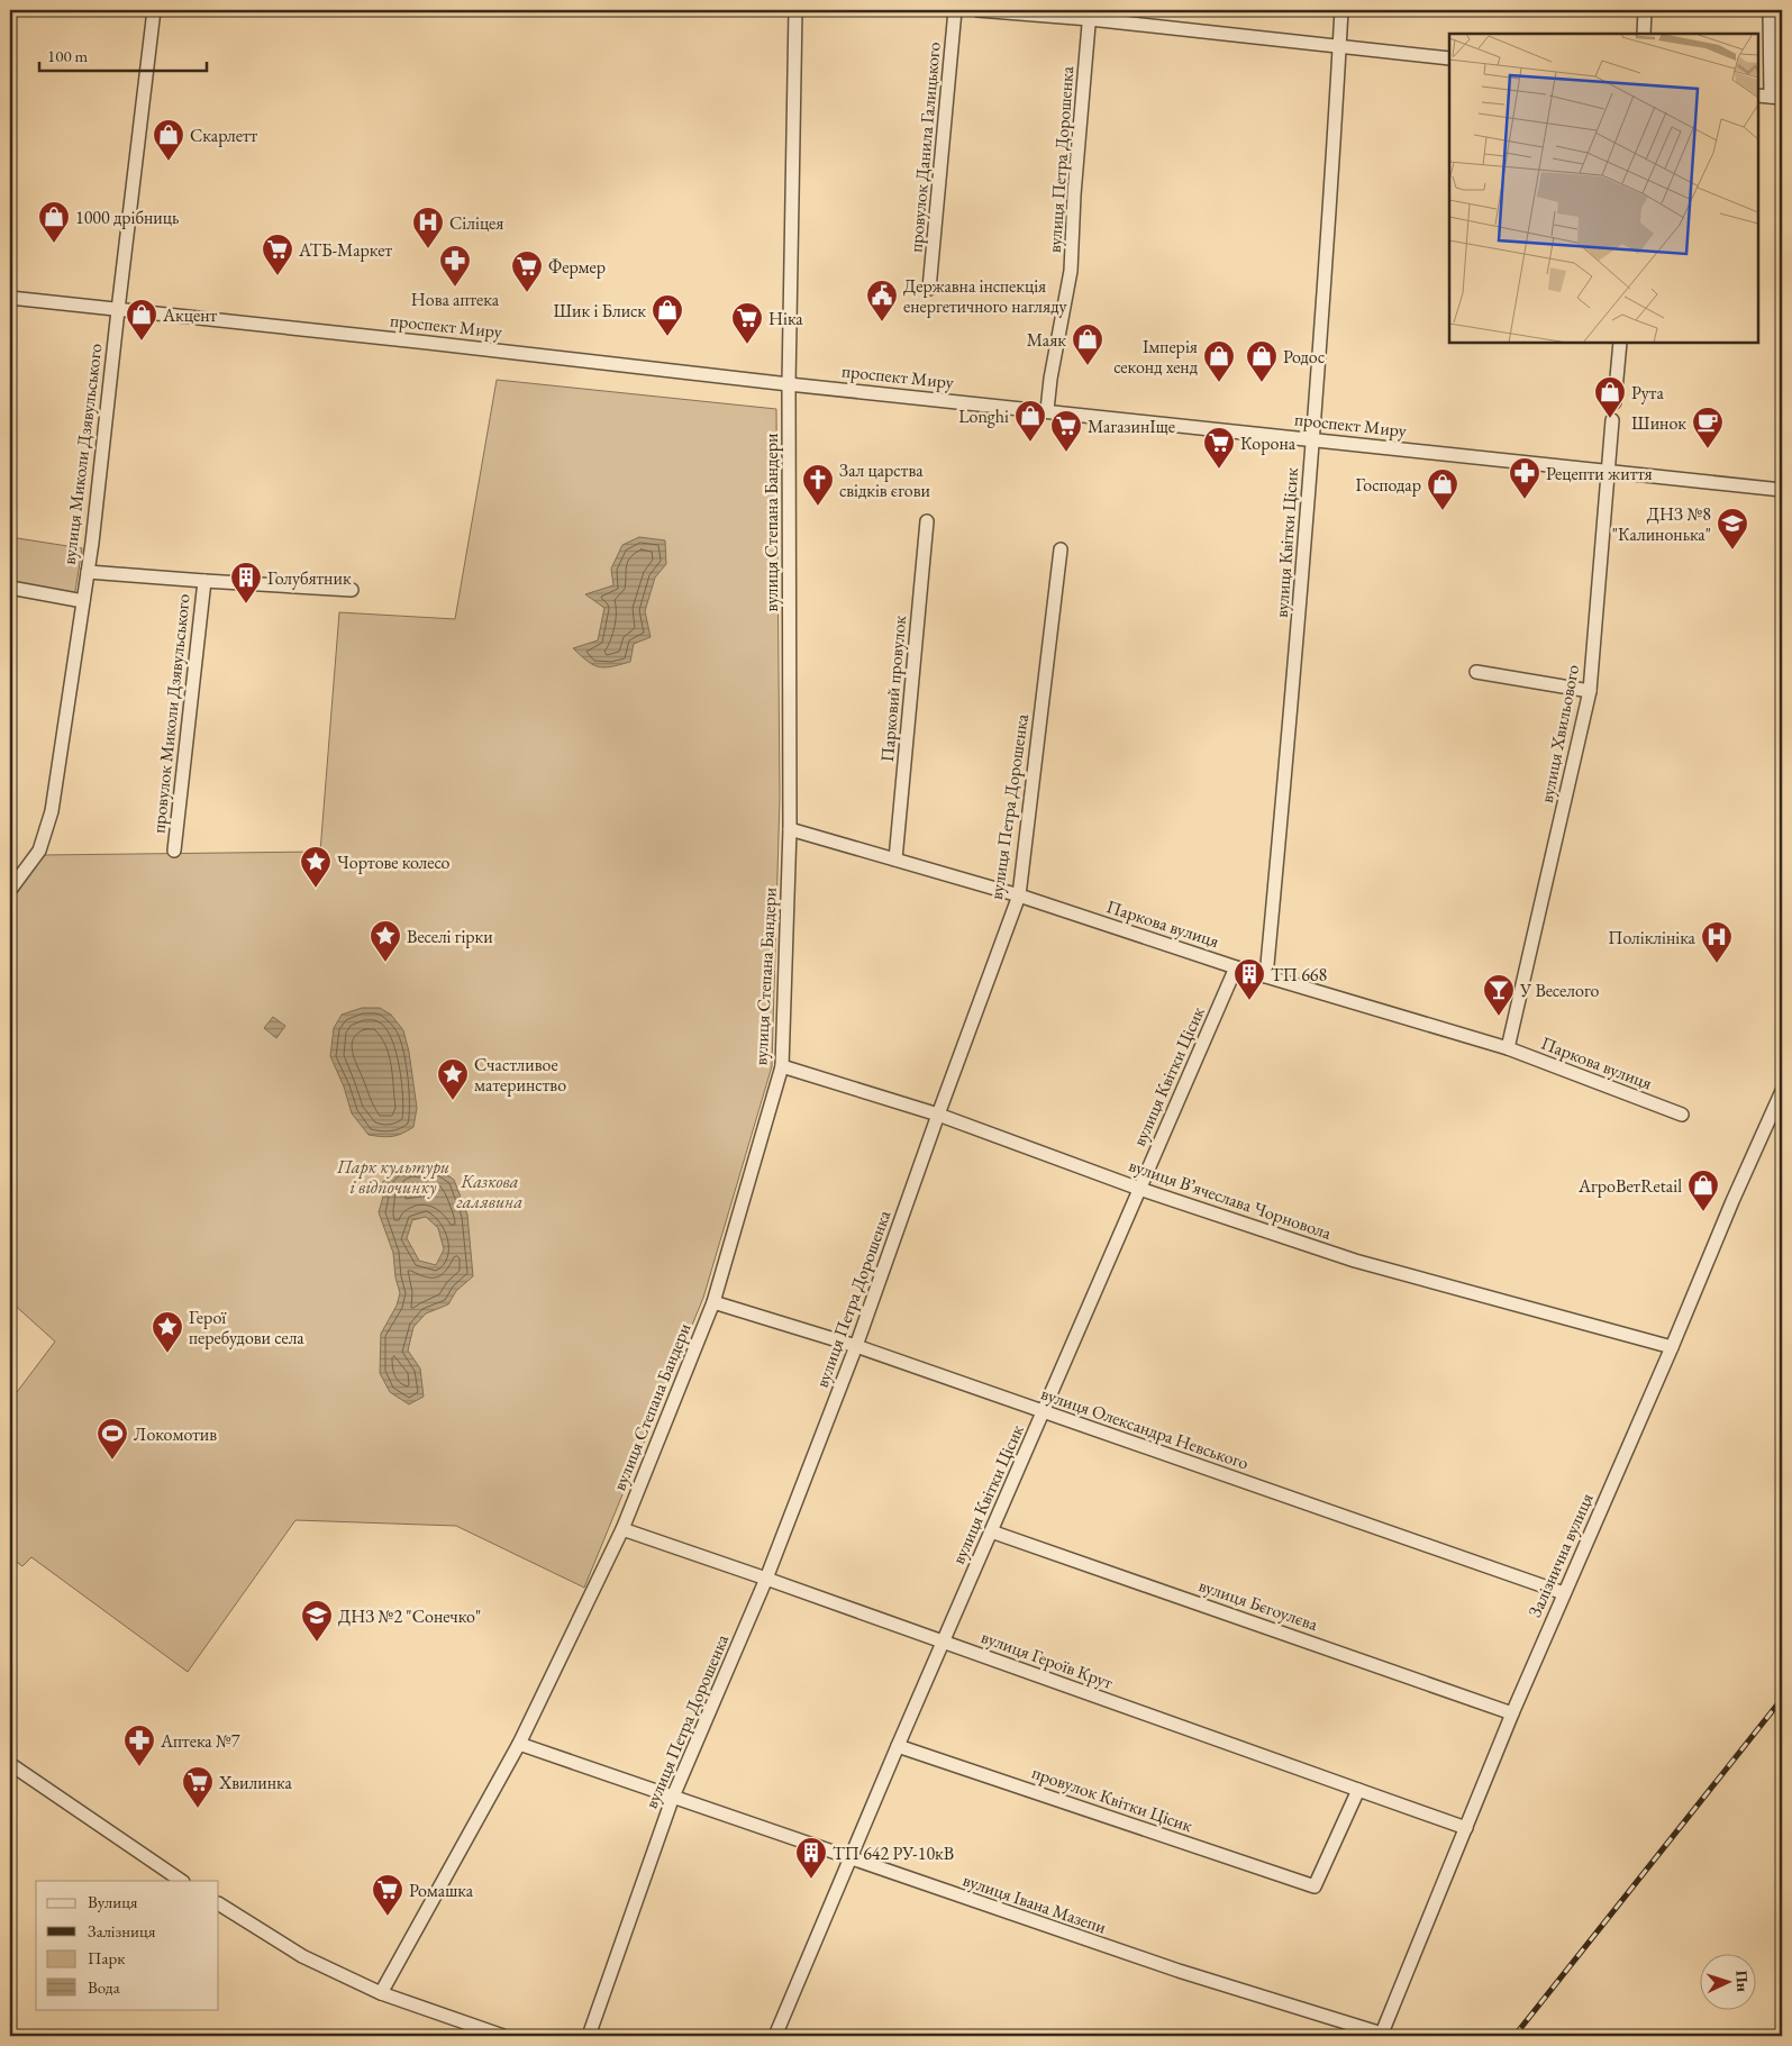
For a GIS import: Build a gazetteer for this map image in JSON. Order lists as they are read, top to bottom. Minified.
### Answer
{"streets":{"street":["провулок Данила Галицького","вулиця Петра Дорошенка","проспект Миру","вулиця Миколи Дзявульського","вулиця Степана Бандери","вулиця Квітки Цісик","Парковий провулок","провулок Миколи Дзявульського","вулиця Хвильового","Паркова вулиця","вулиця Вʼячеслава Чорновола","вулиця Олександра Невського","Залізнична вулиця","вулиця Бєгоулєва","вулиця Героїв Крут","провулок Квітки Цісик","вулиця Івана Мазепи"]},"crossings":[["вулиця Петра Дорошенка","проспект Миру"],["вулиця Петра Дорошенка","Паркова вулиця"],["вулиця Петра Дорошенка","вулиця Вʼячеслава Чорновола"],["вулиця Петра Дорошенка","вулиця Олександра Невського"],["вулиця Петра Дорошенка","вулиця Героїв Крут"],["вулиця Петра Дорошенка","вулиця Івана Мазепи"],["проспект Миру","вулиця Миколи Дзявульського"],["проспект Миру","вулиця Степана Бандери"],["проспект Миру","вулиця Квітки Цісик"],["проспект Миру","вулиця Хвильового"],["вулиця Степана Бандери","Паркова вулиця"],["вулиця Степана Бандери","вулиця Вʼячеслава Чорновола"],["вулиця Степана Бандери","вулиця Олександра Невського"],["вулиця Степана Бандери","вулиця Героїв Крут"],["вулиця Степана Бандери","вулиця Івана Мазепи"],["вулиця Квітки Цісик","Паркова вулиця"],["вулиця Квітки Цісик","вулиця Вʼячеслава Чорновола"],["вулиця Квітки Цісик","вулиця Олександра Невського"],["вулиця Квітки Цісик","вулиця Бєгоулєва"],["вулиця Квітки Цісик","вулиця Героїв Крут"],["вулиця Квітки Цісик","провулок Квітки Цісик"],["вулиця Квітки Цісик","вулиця Івана Мазепи"],["Парковий провулок","Паркова вулиця"],["вулиця Хвильового","Паркова вулиця"],["вулиця Вʼячеслава Чорновола","Залізнична вулиця"],["вулиця Олександра Невського","Залізнична вулиця"],["Залізнична вулиця","вулиця Бєгоулєва"],["Залізнична вулиця","вулиця Героїв Крут"],["Залізнична вулиця","вулиця Івана Мазепи"],["вулиця Героїв Крут","провулок Квітки Цісик"]],"parks":["Парк культури і відпочинку","Казкова галявина"],"places":{"shop":["Скарлетт","1000 дрібниць","Шик і Блиск","Акцент","Маяк","Імперія секонд хенд","Родос","Рута","Longhi","Господар","АгроВетRetail"],"hospital":["Сіліцея","Поліклініка"],"supermarket":["АТБ-Маркет","Фермер","Ніка","МагазинІще","Корона","Хвилинка","Ромашка"],"pharmacy":["Нова аптека","Рецепти життя","Аптека №7"],"public building":["Державна інспекція енергетичного нагляду"],"cafe":["Шинок"],"church":["Зал царства свідків єгови"],"school or university":["ДНЗ №8 \"Калинонька\"","ДНЗ №2 \"Сонечко\""],"building":["Голубятник","ТП 668","ТП 642 РУ-10кВ"],"place":["Чортове колесо","Веселі гірки","Счастливое материнство","Герої перебудови села"],"bar":["У Веселого"],"sports":["Локомотив"]},"legend":["Вулиця","Залізниця","Парк","Вода"],"scale_bar":"100 m","north":"right"}
